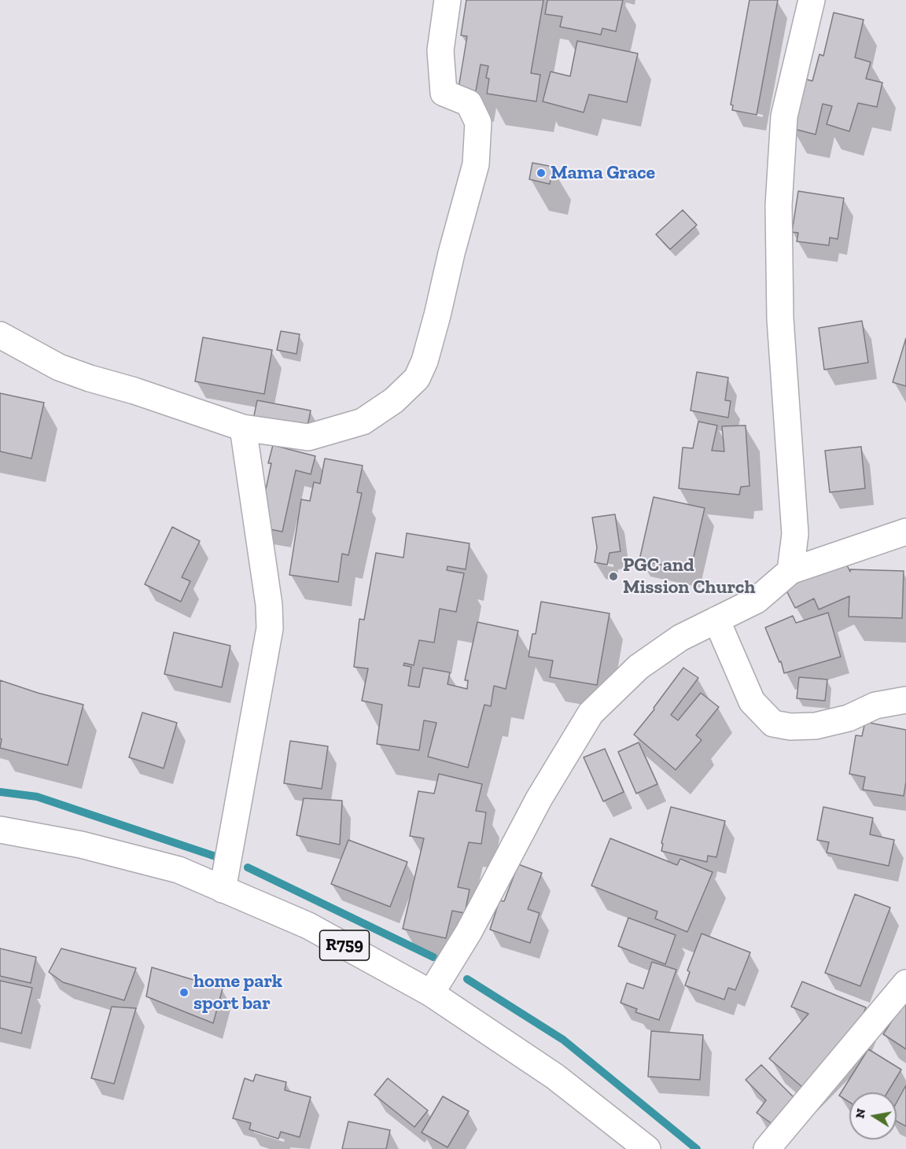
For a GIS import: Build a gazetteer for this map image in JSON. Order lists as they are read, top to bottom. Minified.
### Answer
{"streets":{"street":["R759"]},"places":["Mama Grace","PGC and Mission Church","home park sport bar"],"north":"left"}
